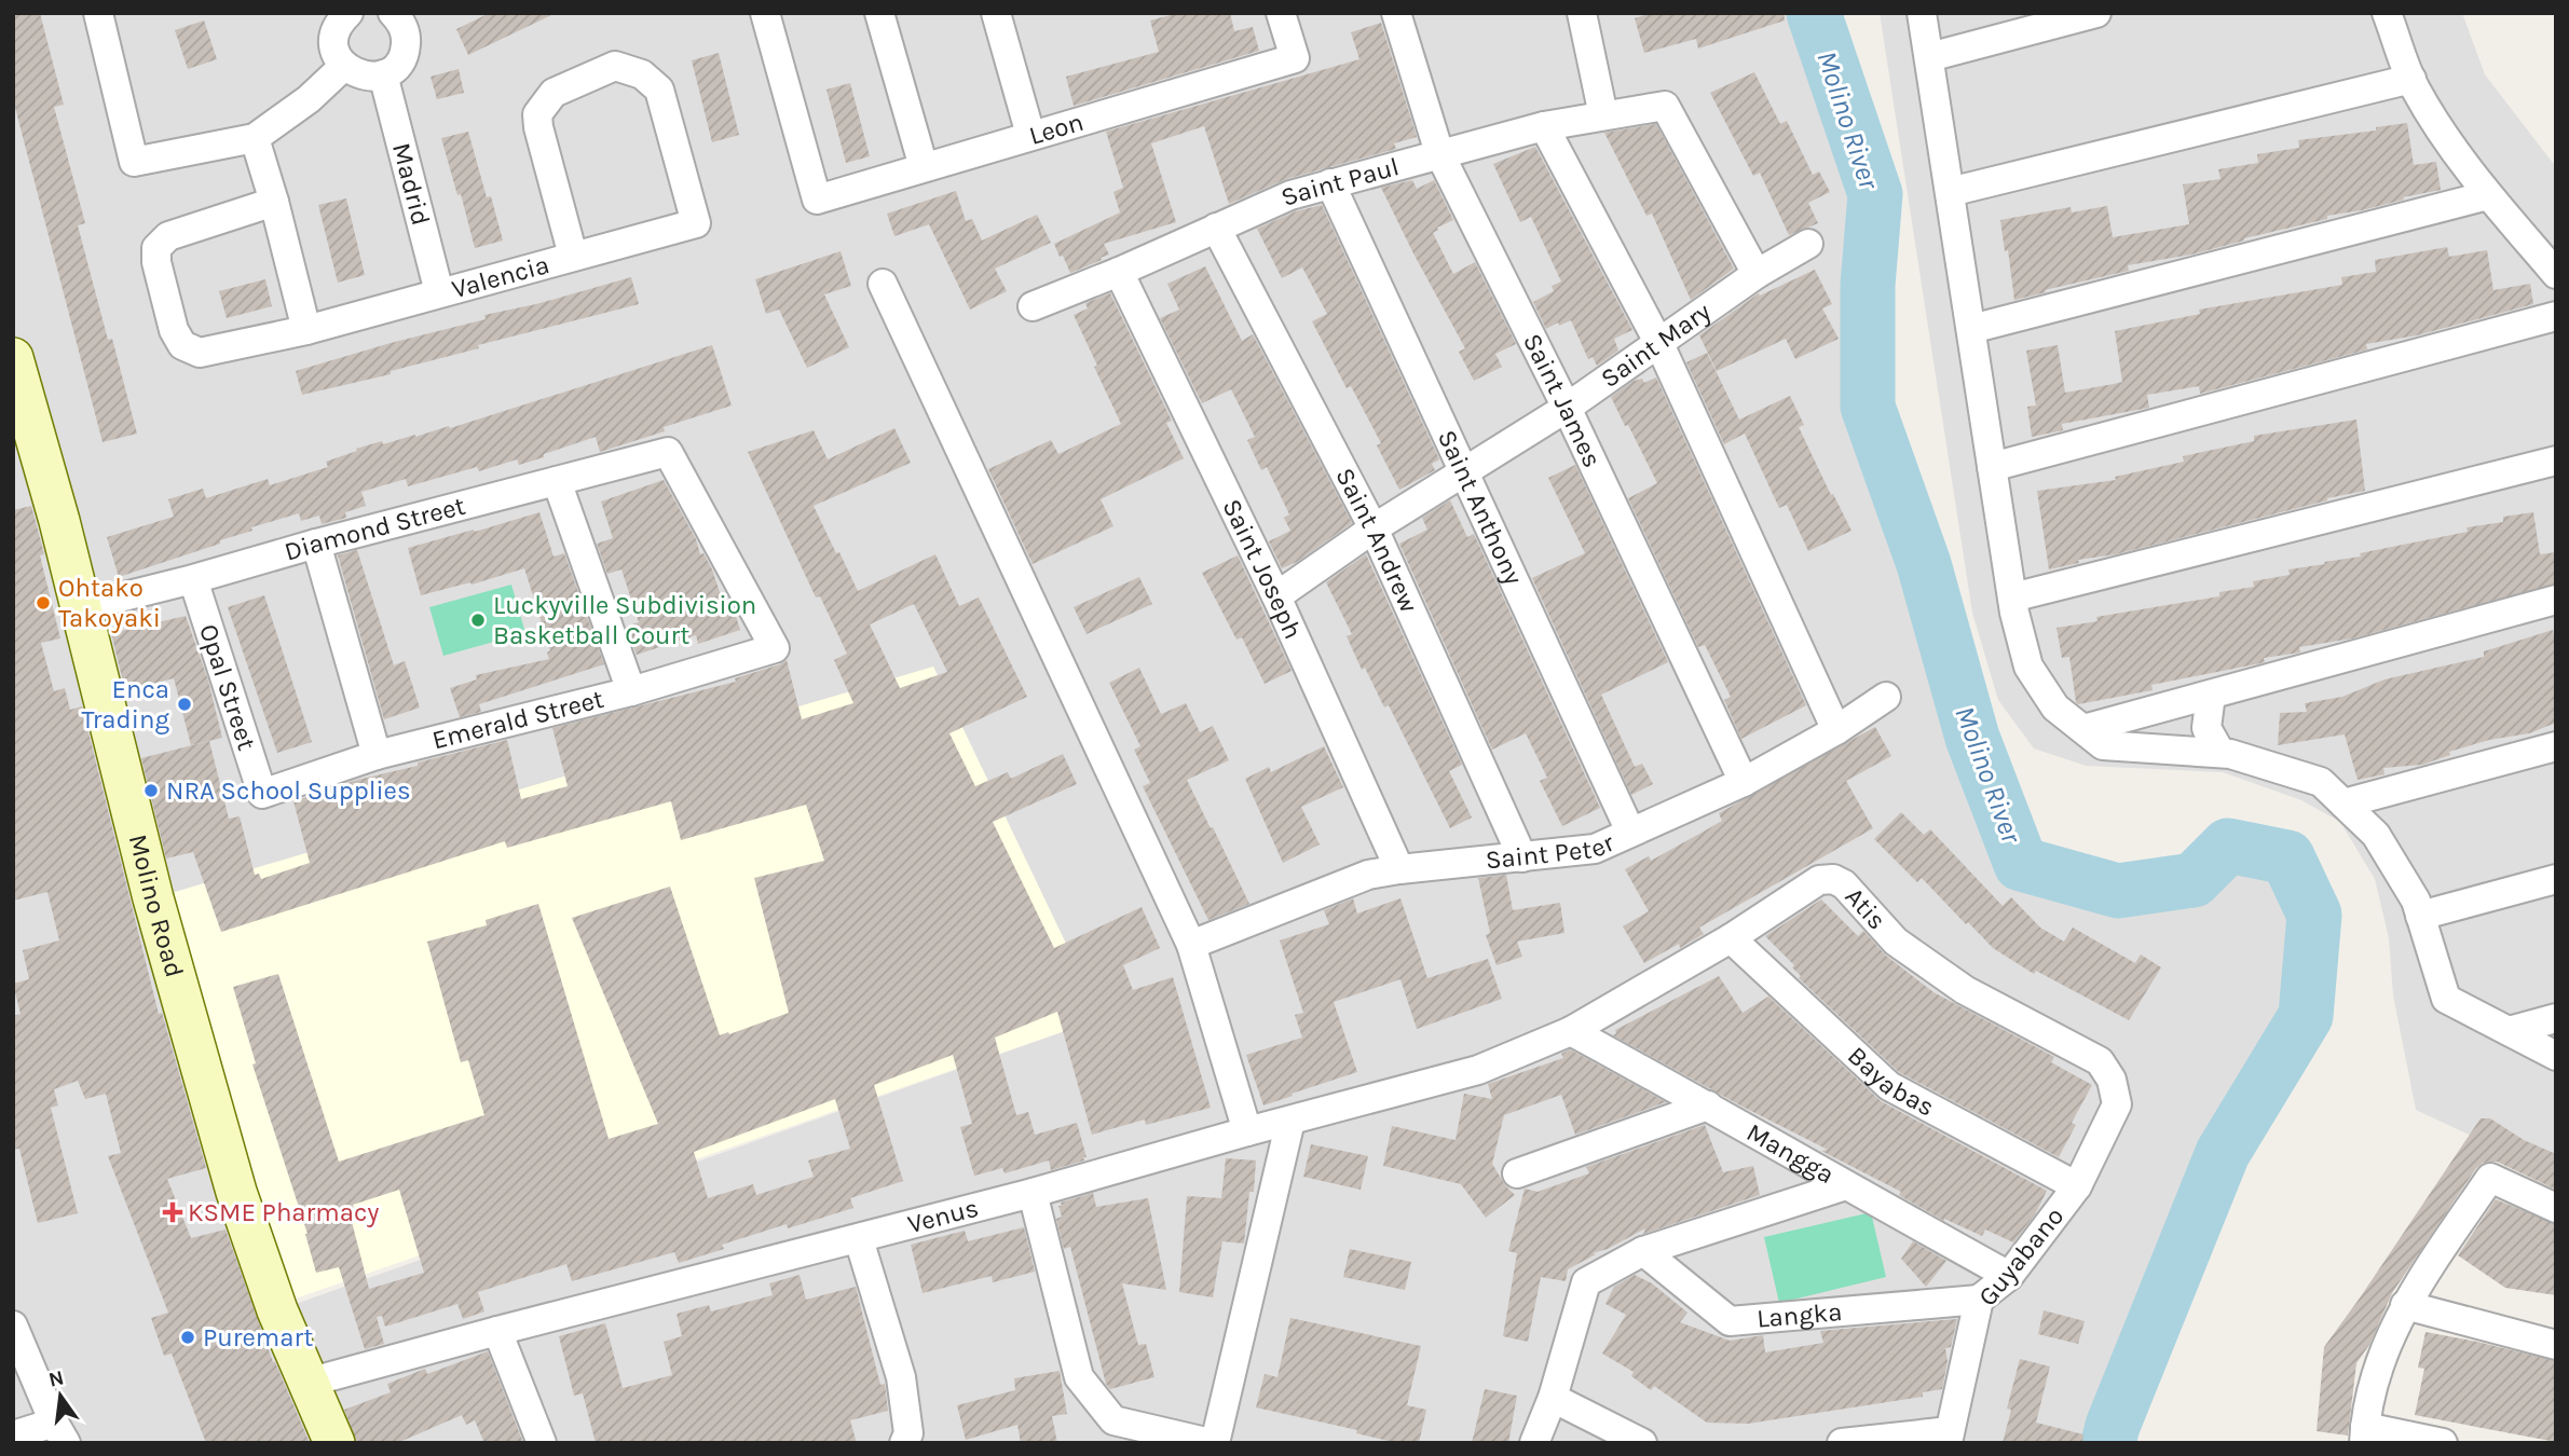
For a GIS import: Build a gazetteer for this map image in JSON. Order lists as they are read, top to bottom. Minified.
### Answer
{"streets":{"main road":["Molino Road"],"street":["Leon","Saint Paul","Madrid","Valencia","Saint Mary","Saint James","Saint Anthony","Diamond Street","Saint Andrew","Saint Joseph","Opal Street","Emerald Street","Saint Peter","Atis","Bayabas","Mangga","Venus","Guyabano","Langka"]},"crossings":[["Saint Paul","Saint Mary"],["Saint Paul","Saint James"],["Saint Paul","Saint Anthony"],["Saint Paul","Saint Andrew"],["Saint Paul","Saint Joseph"],["Madrid","Valencia"],["Saint Mary","Saint James"],["Saint Mary","Saint Anthony"],["Saint Mary","Saint Andrew"],["Saint Mary","Saint Joseph"],["Saint James","Saint Peter"],["Saint Anthony","Saint Peter"],["Diamond Street","Opal Street"],["Diamond Street","Emerald Street"],["Diamond Street","Molino Road"],["Saint Andrew","Saint Peter"],["Saint Joseph","Saint Peter"],["Opal Street","Emerald Street"],["Molino Road","Venus"],["Atis","Bayabas"],["Atis","Mangga"],["Atis","Venus"],["Atis","Guyabano"],["Bayabas","Guyabano"],["Mangga","Venus"],["Mangga","Guyabano"],["Guyabano","Langka"]],"water":["Molino River"],"places":{"other":["Ohtako Takoyaki","Luckyville Subdivision Basketball Court","Enca Trading","NRA School Supplies","Puremart"],"health":["KSME Pharmacy"]},"north":"top"}
